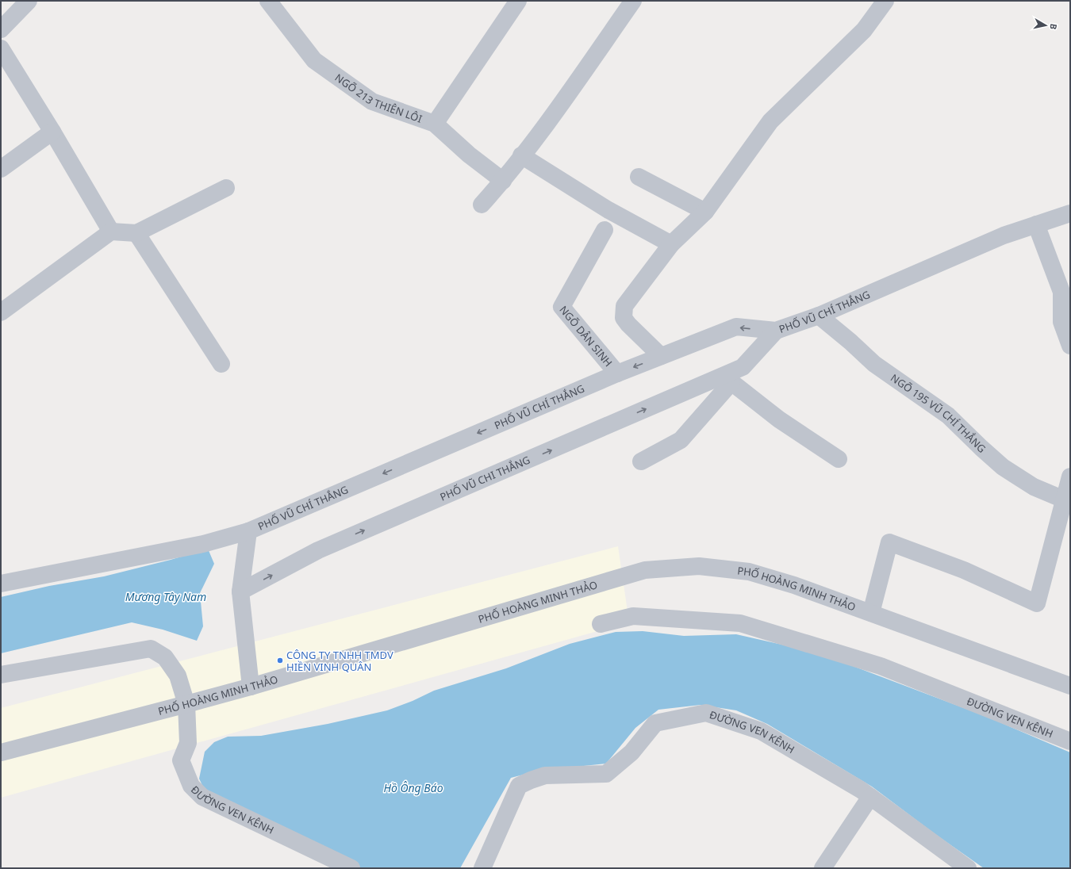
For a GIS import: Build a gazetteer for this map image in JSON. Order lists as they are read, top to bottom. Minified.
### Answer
{"streets":{"street":["NGÕ 213 THIÊN LÔI","PHỐ VŨ CHÍ THẮNG","NGÕ DÂN SINH","NGÕ 195 VŨ CHÍ THẮNG","PHỐ VŨ CHI THẮNG","PHỐ HOÀNG MINH THẢO","ĐƯỜNG VEN KÊNH"]},"crossings":[["PHỐ VŨ CHÍ THẮNG","NGÕ DÂN SINH"],["PHỐ VŨ CHÍ THẮNG","NGÕ 195 VŨ CHÍ THẮNG"],["PHỐ VŨ CHÍ THẮNG","PHỐ VŨ CHI THẮNG"],["PHỐ HOÀNG MINH THẢO","ĐƯỜNG VEN KÊNH"]],"one_way":["PHỐ VŨ CHÍ THẮNG","PHỐ VŨ CHI THẮNG"],"water":["Mương Tây Nam","Hồ Ông Báo"],"places":["CÔNG TY TNHH TMDV HIỀN VINH QUÂN"],"north":"right"}
